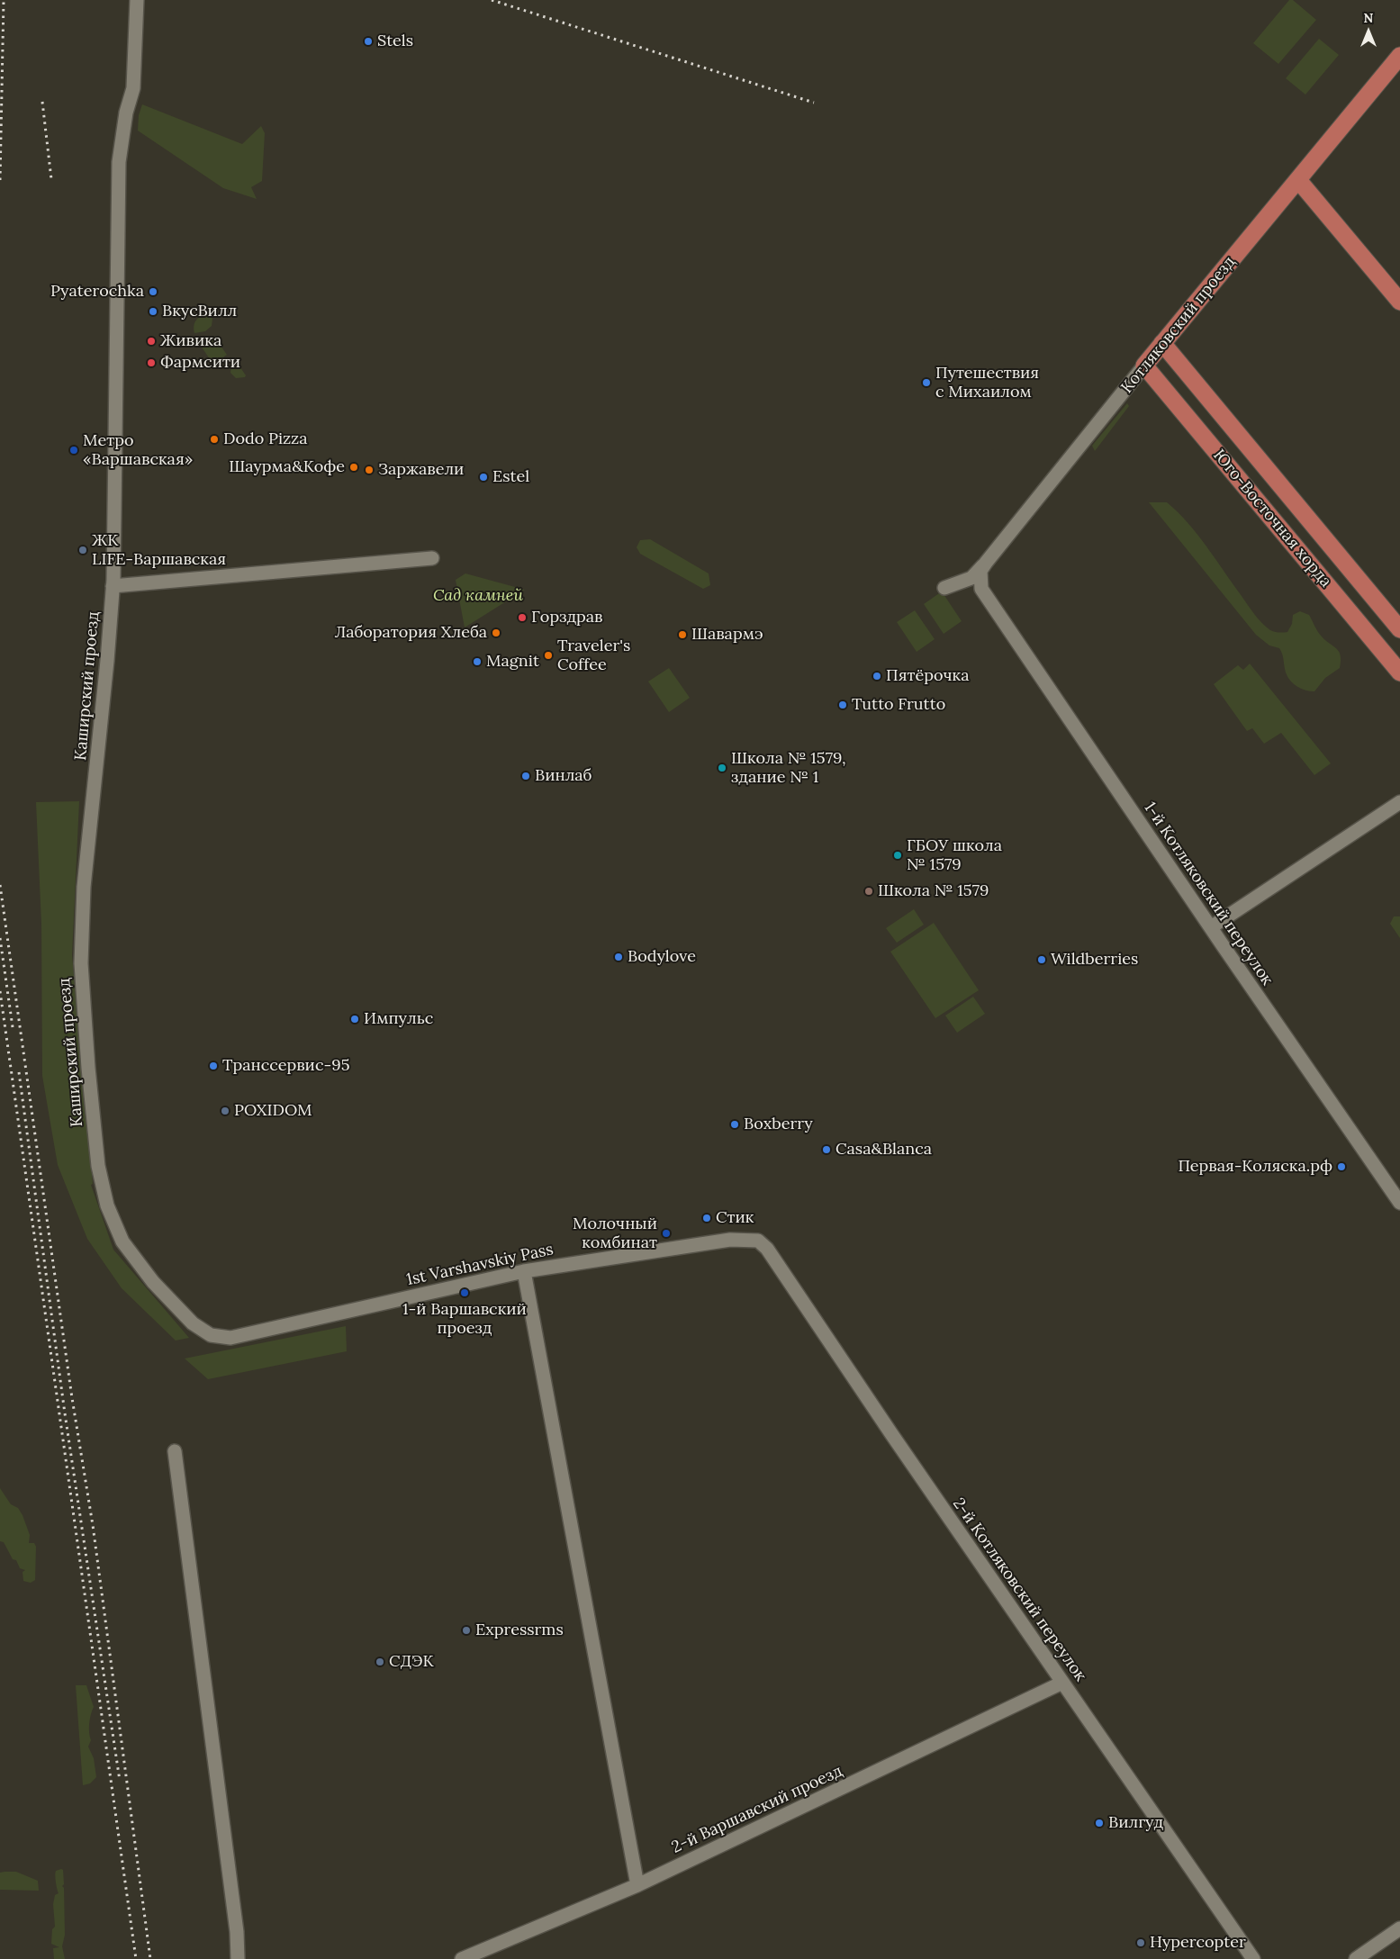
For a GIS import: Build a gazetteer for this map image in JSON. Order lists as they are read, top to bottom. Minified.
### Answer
{"streets":{"main road":["Котляковский проезд","Юго-Восточная хорда"],"street":["Каширский проезд","1-й Котляковский переулок","1st Varshavskiy Pass","2-й Котляковский переулок","2-й Варшавский проезд"]},"crossings":[["Котляковский проезд","Юго-Восточная хорда"],["Котляковский проезд","1-й Котляковский переулок"],["Каширский проезд","1st Varshavskiy Pass"],["1st Varshavskiy Pass","2-й Котляковский переулок"],["2-й Котляковский переулок","2-й Варшавский проезд"]],"parks":["Сад камней"],"places":["Stels","Pyaterochka","ВкусВилл","Живика","Фармсити","Путешествия с Михаилом","Dodo Pizza","Метро «Варшавская»","Шаурма&Кофе","Заржавели","Estel","ЖК LIFE-Варшавская","Горздрав","Лаборатория Хлеба","Шавармэ","Traveler's Coffee","Magnit","Пятёрочка","Tutto Frutto","Школа № 1579, здание № 1","Винлаб","ГБОУ школа № 1579","Школа № 1579","Bodylove","Wildberries","Импульс","Транссервис-95","POXIDOM","Boxberry","Casa&Blanca","Первая-Коляска.рф","Стик","Молочный комбинат","1-й Варшавский проезд","Expressrms","СДЭК","Вилгуд","Hypercopter"],"north":"top"}
